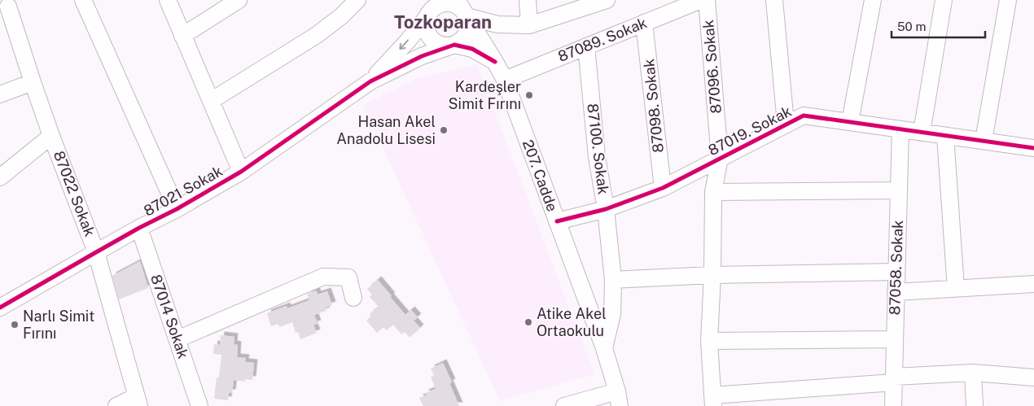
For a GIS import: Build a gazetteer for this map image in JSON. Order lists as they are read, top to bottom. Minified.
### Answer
{"streets":{"street":["87089. Sokak","87096. Sokak","87098. Sokak","87019. Sokak","87100. Sokak","207. Cadde","87021 Sokak","87022 Sokak","87058. Sokak","87014 Sokak"]},"crossings":[["87089. Sokak","87098. Sokak"],["87089. Sokak","87100. Sokak"],["87089. Sokak","207. Cadde"],["87096. Sokak","87019. Sokak"],["87098. Sokak","87019. Sokak"],["87019. Sokak","87100. Sokak"],["87019. Sokak","207. Cadde"],["87019. Sokak","87058. Sokak"],["87100. Sokak","207. Cadde"],["87021 Sokak","87022 Sokak"],["87021 Sokak","87014 Sokak"]],"districts":["Tozkoparan"],"places":["Kardeşler Simit Fırını","Hasan Akel Anadolu Lisesi","Atike Akel Ortaokulu","Narlı Simit Fırını"],"scale_bar":"50 m"}
